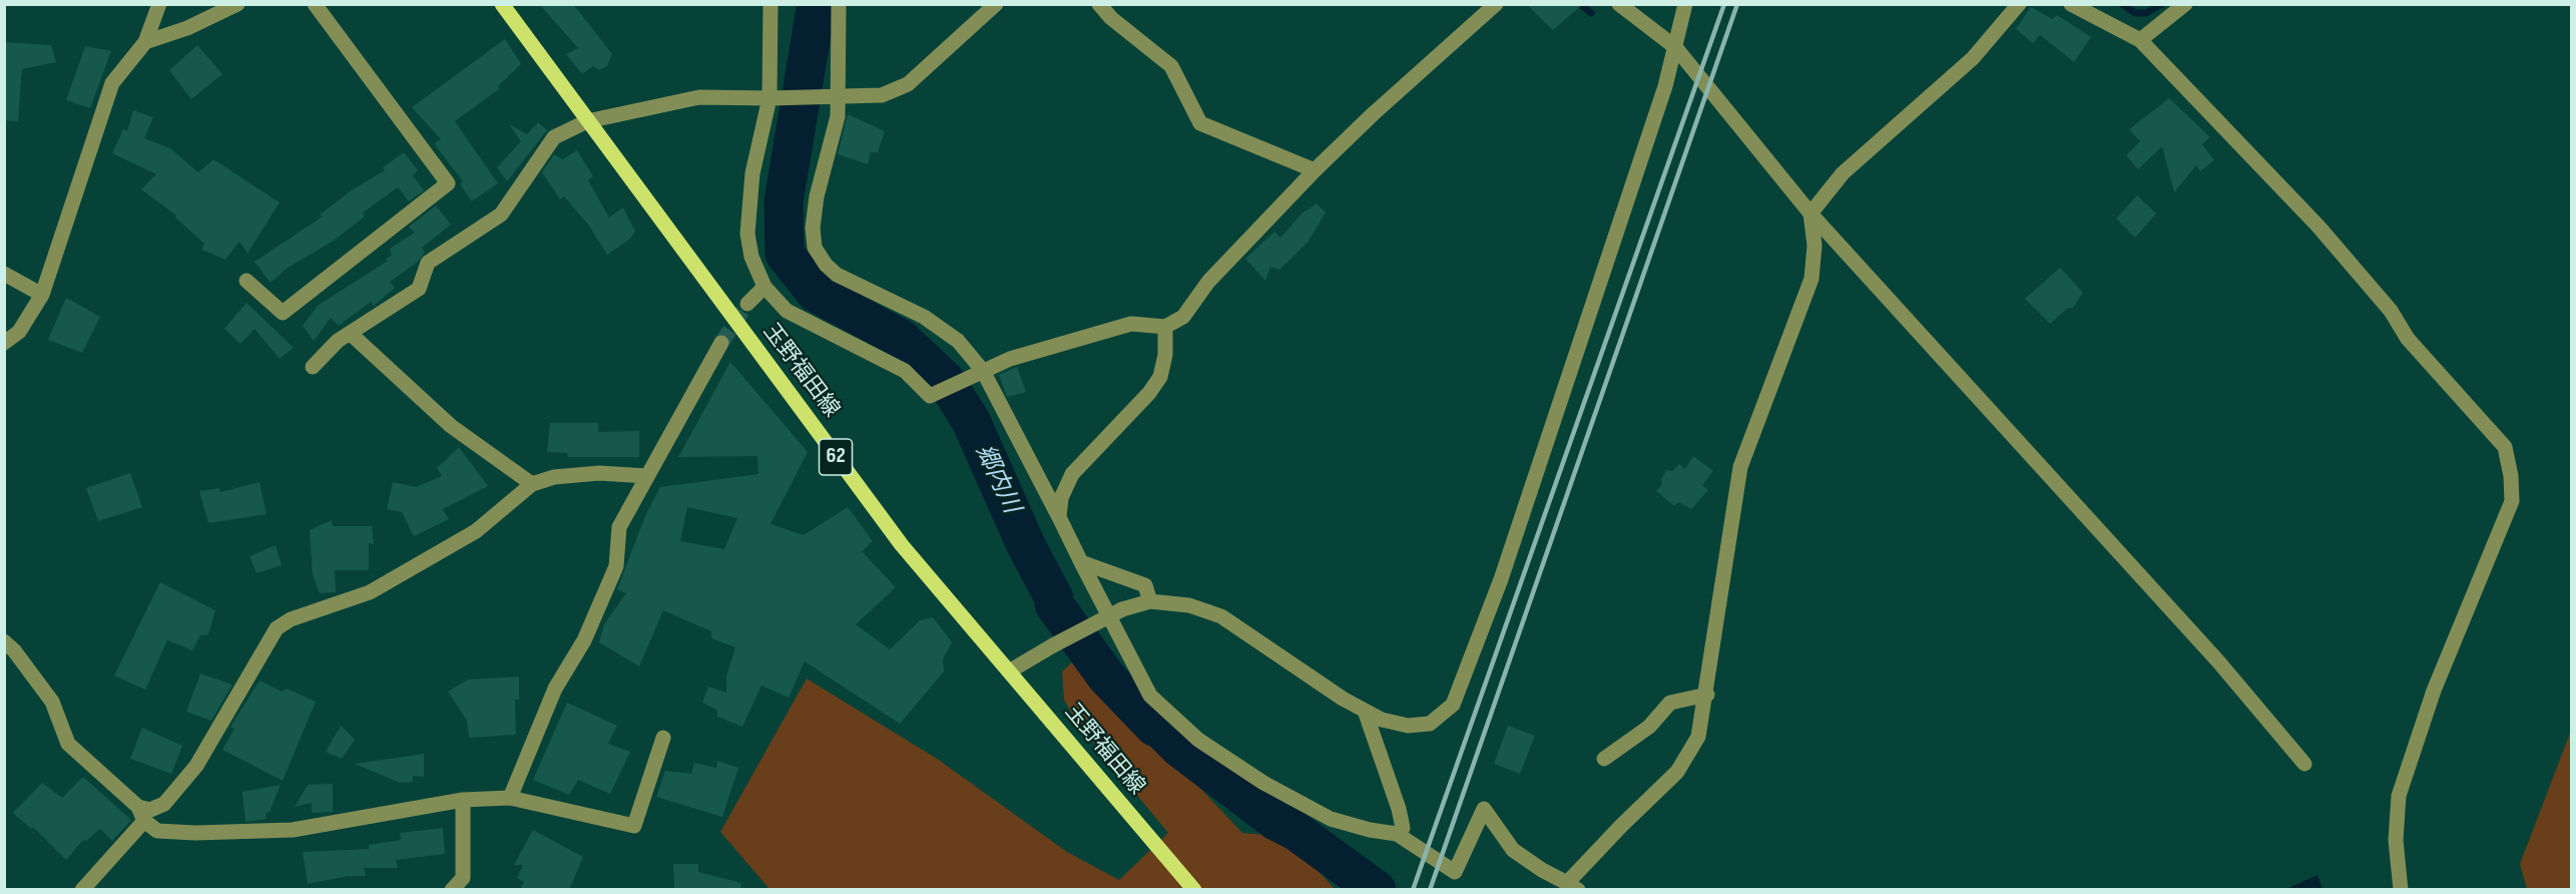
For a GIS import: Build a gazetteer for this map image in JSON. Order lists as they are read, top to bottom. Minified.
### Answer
{"streets":{"main road":["玉野福田線","62"]},"water":["郷内川"]}
